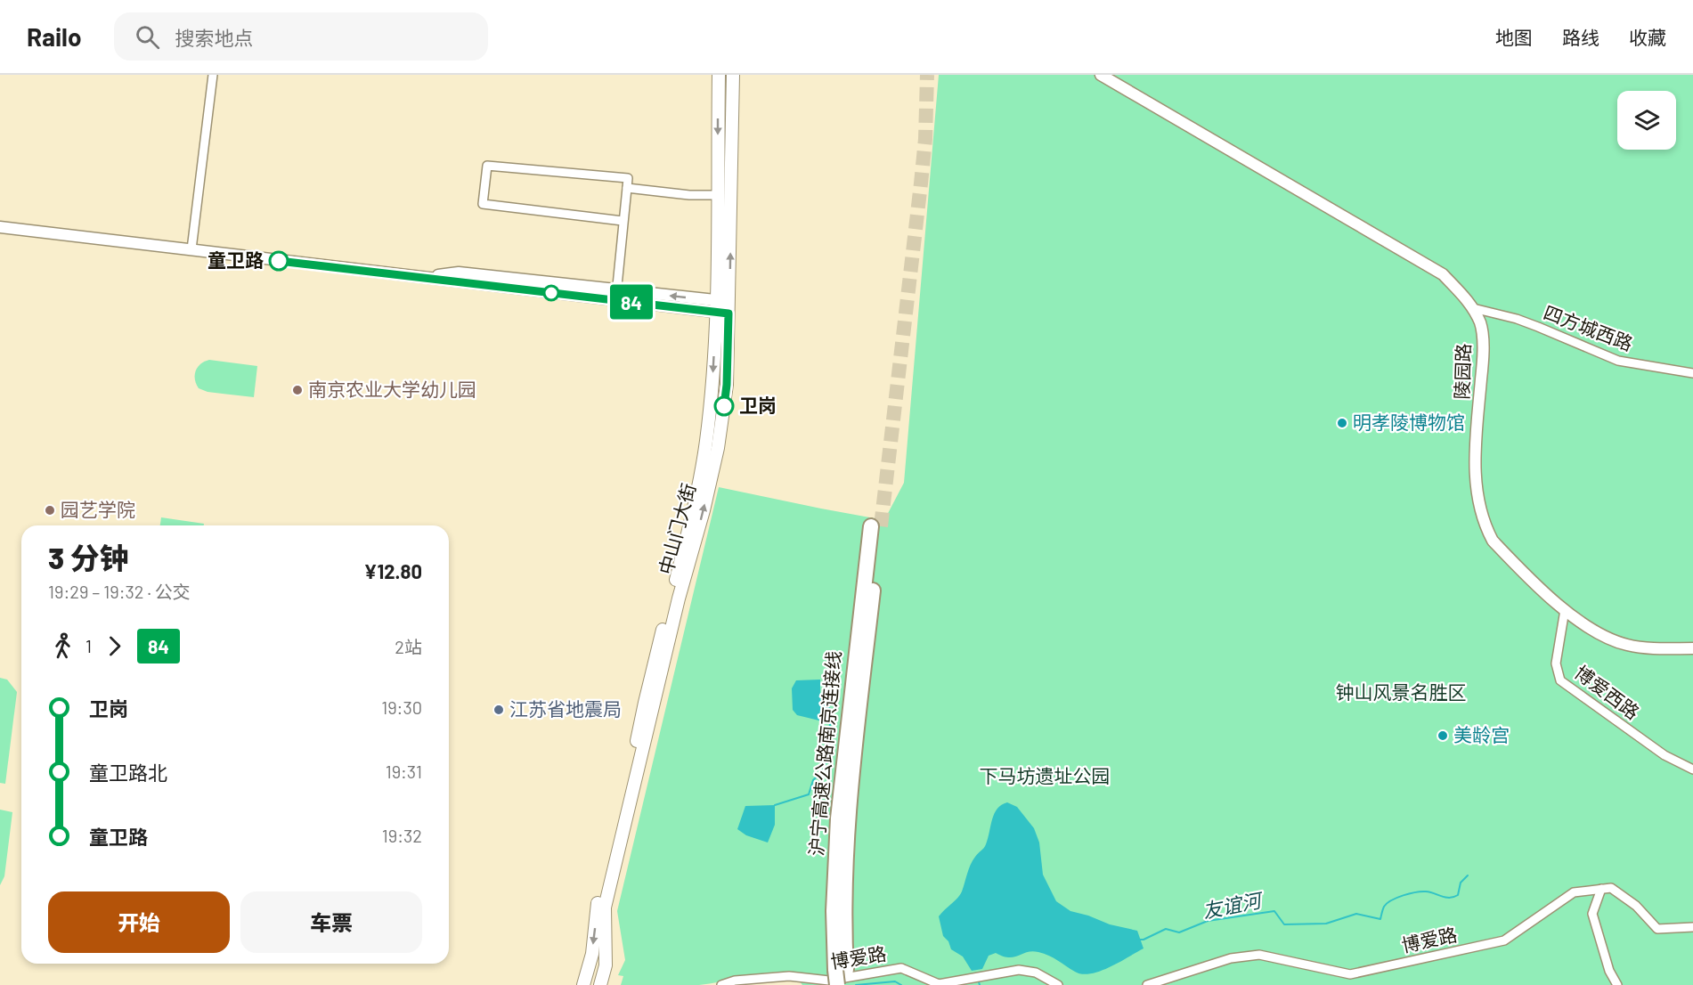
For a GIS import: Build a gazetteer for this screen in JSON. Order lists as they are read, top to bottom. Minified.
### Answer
{"streets":{"highway":["沪宁高速公路南京连接线"],"main road":["中山门大街"],"street":["四方城西路","陵园路","博爱西路","博爱路"]},"crossings":[["四方城西路","陵园路"],["陵园路","博爱西路"]],"water":["友谊河"],"parks":["钟山风景名胜区","下马坊遗址公园"],"places":["童卫路","南京农业大学幼儿园","卫岗","明孝陵博物馆","园艺学院","江苏省地震局","美龄宫"],"lines":["bus line 84"],"page":{"header":"Railo","search":"搜索地点","nav":["地图","路线","收藏"],"on_map":"84","heading":["3 分钟","19:29 – 19:32 · 公交","¥12.80"],"legs":["1","84","2站"],"list":[{"name":"卫岗","value":"19:30"},{"name":"童卫路北","value":"19:31"},{"name":"童卫路","value":"19:32"}],"buttons":["开始","车票"]}}
